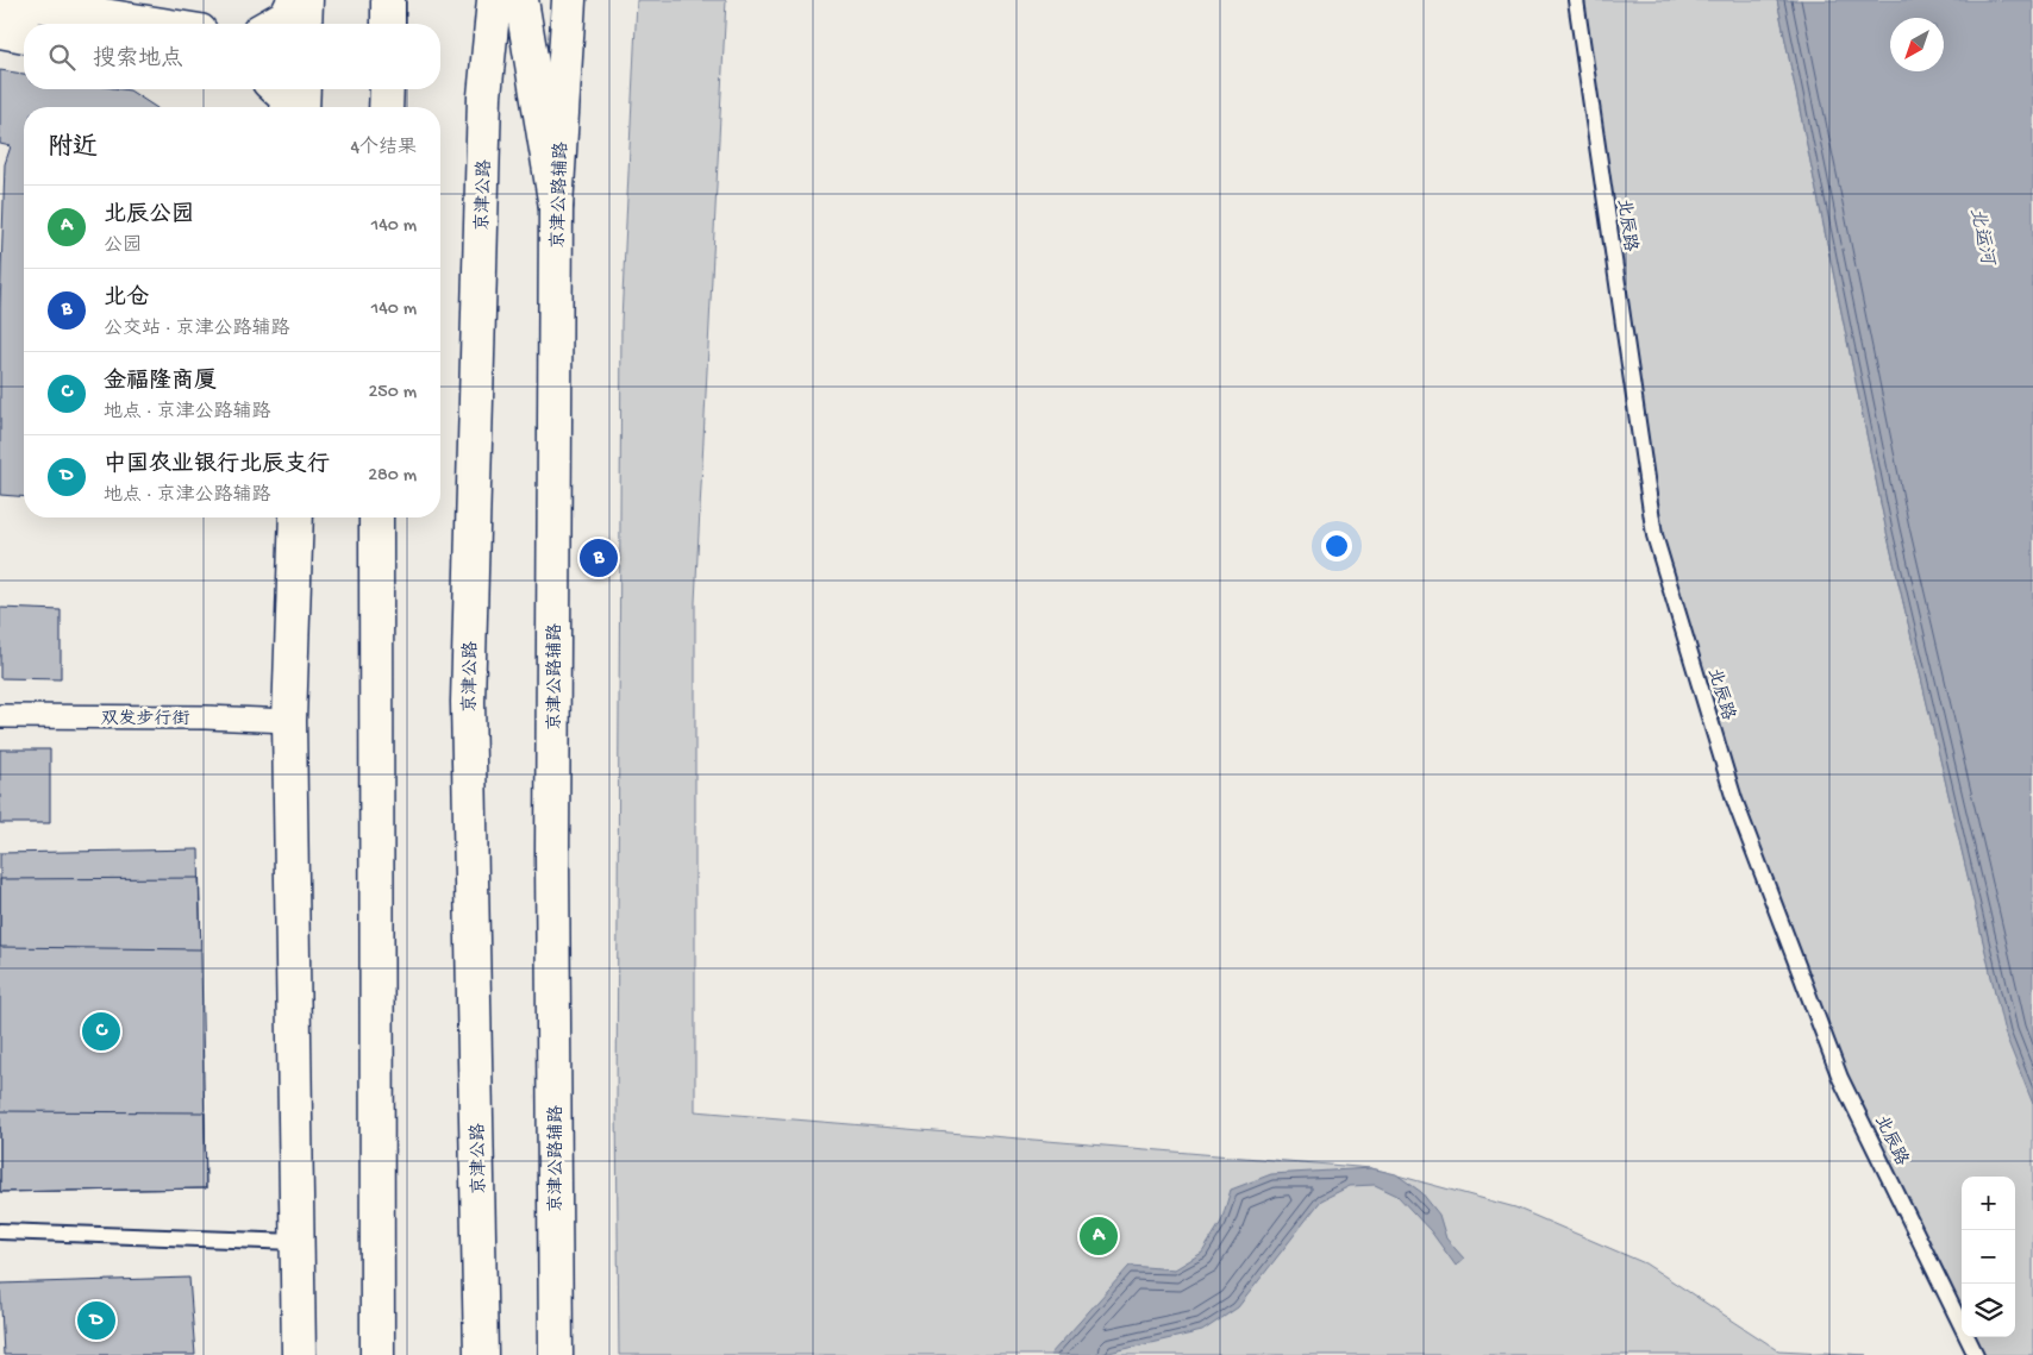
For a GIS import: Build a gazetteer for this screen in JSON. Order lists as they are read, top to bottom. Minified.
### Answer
{"streets":{"main road":["京津公路","京津公路辅路"],"street":["双发步行街"],"lane":["北辰路"]},"water":["北运河"],"north":"bottom left","page":{"search":"搜索地点","heading":["附近","4个结果"],"list":[{"mark":"A","name":"北辰公园","note":"公园","value":"140 m"},{"mark":"B","name":"北仓","note":"公交站 · 京津公路辅路","value":"140 m"},{"mark":"C","name":"金福隆商厦","note":"地点 · 京津公路辅路","value":"250 m"},{"mark":"D","name":"中国农业银行北辰支行","note":"地点 · 京津公路辅路","value":"280 m"}],"pins":["B","C","A","D"],"map_buttons":["+","−"]}}
